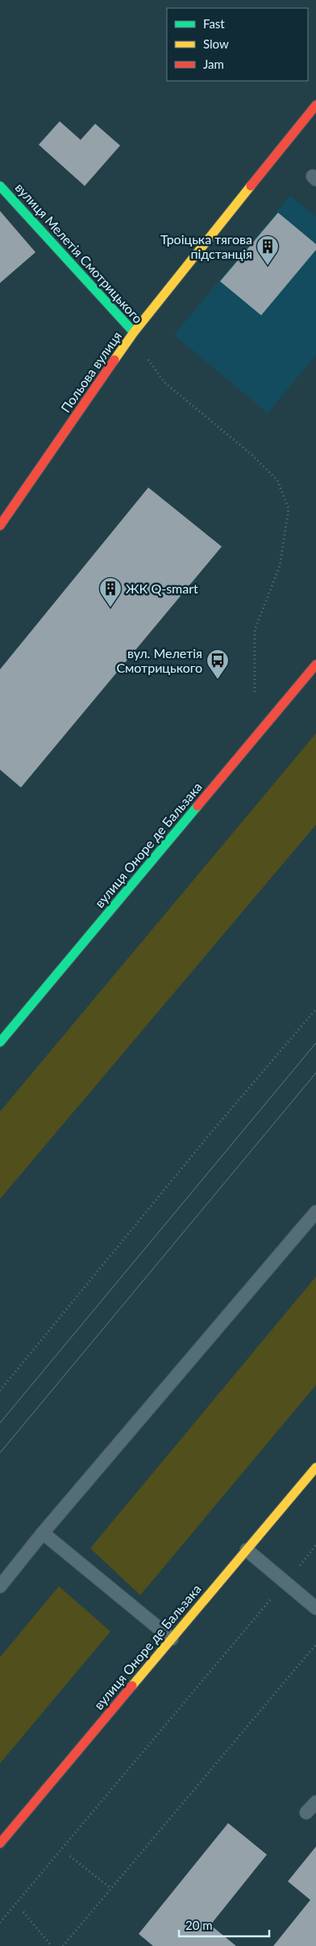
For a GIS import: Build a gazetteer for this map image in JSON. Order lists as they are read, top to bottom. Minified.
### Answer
{"streets":{"street":["вулиця Мелетія Смотрицького","Польова вулиця","вулиця Оноре де Бальзака"]},"crossings":[["вулиця Мелетія Смотрицького","Польова вулиця"],["вулиця Мелетія Смотрицького","вулиця Оноре де Бальзака"]],"places":{"building":["Троiцька тягова пiдстанцiя","ЖК Q-smart"],"bus stop":["вул. Мелетія Смотрицького"]},"legend":["Fast","Slow","Jam"],"scale_bar":"20 m"}
